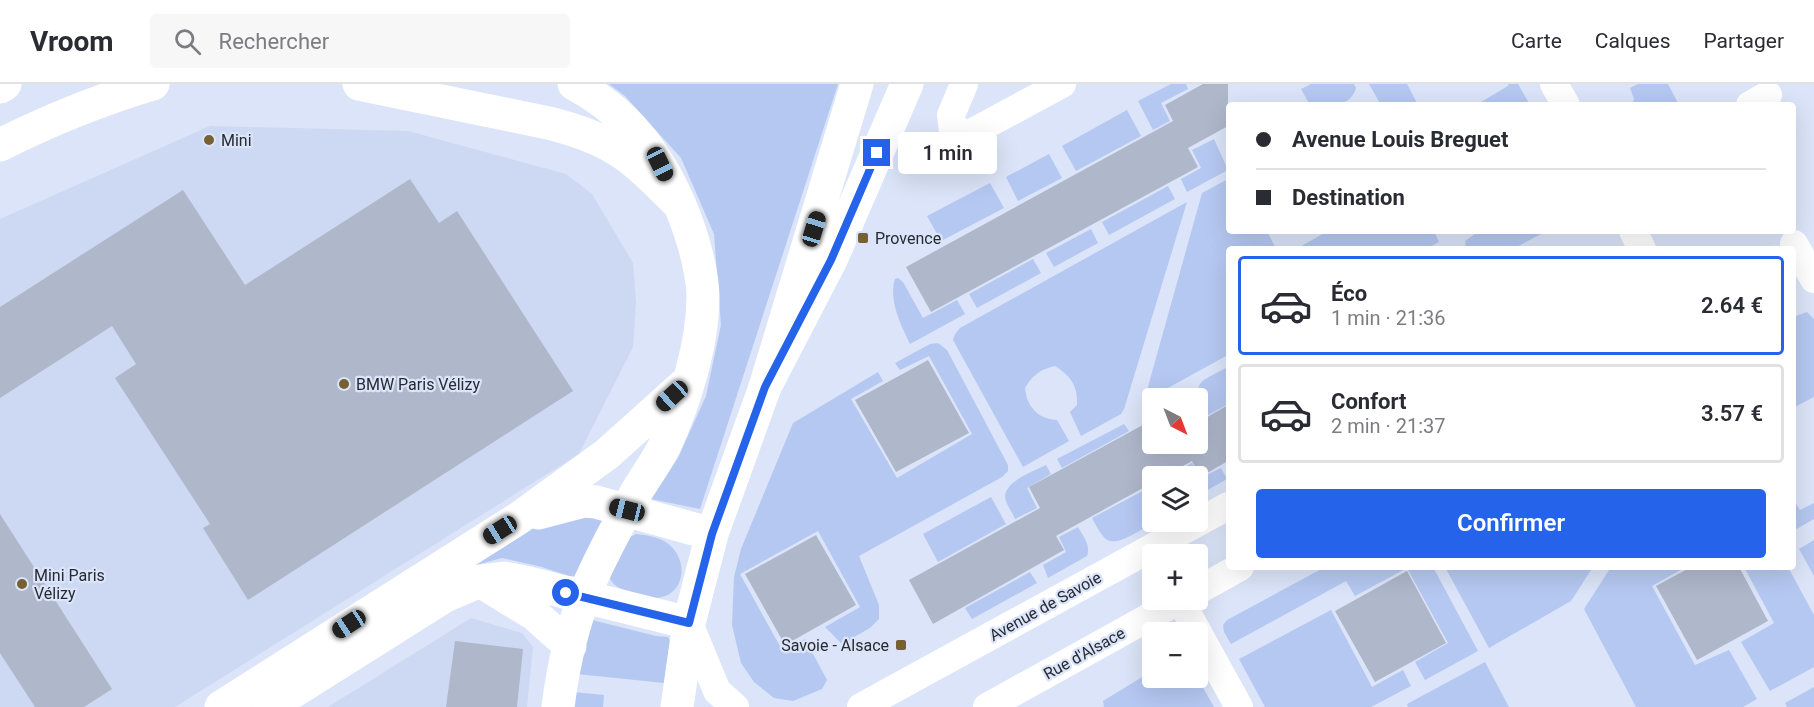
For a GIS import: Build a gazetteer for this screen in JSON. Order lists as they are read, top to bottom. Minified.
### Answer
{"streets":{"street":["Avenue de Savoie","Rue d'Alsace"]},"places":{"other":["Mini","BMW Paris Vélizy","Mini Paris Vélizy"],"transit":["Provence","Savoie - Alsace"]},"north":"bottom right","page":{"header":"Vroom","search":"Rechercher","nav":["Carte","Calques","Partager"],"banner":["Avenue Louis Breguet","Destination"],"bubble":"1 min","list":[{"name":"Éco","note":"1 min · 21:36","value":"2.64 €"},{"name":"Confort","note":"2 min · 21:37","value":"3.57 €"}],"map_buttons":["+","−"],"buttons":"Confirmer"}}
